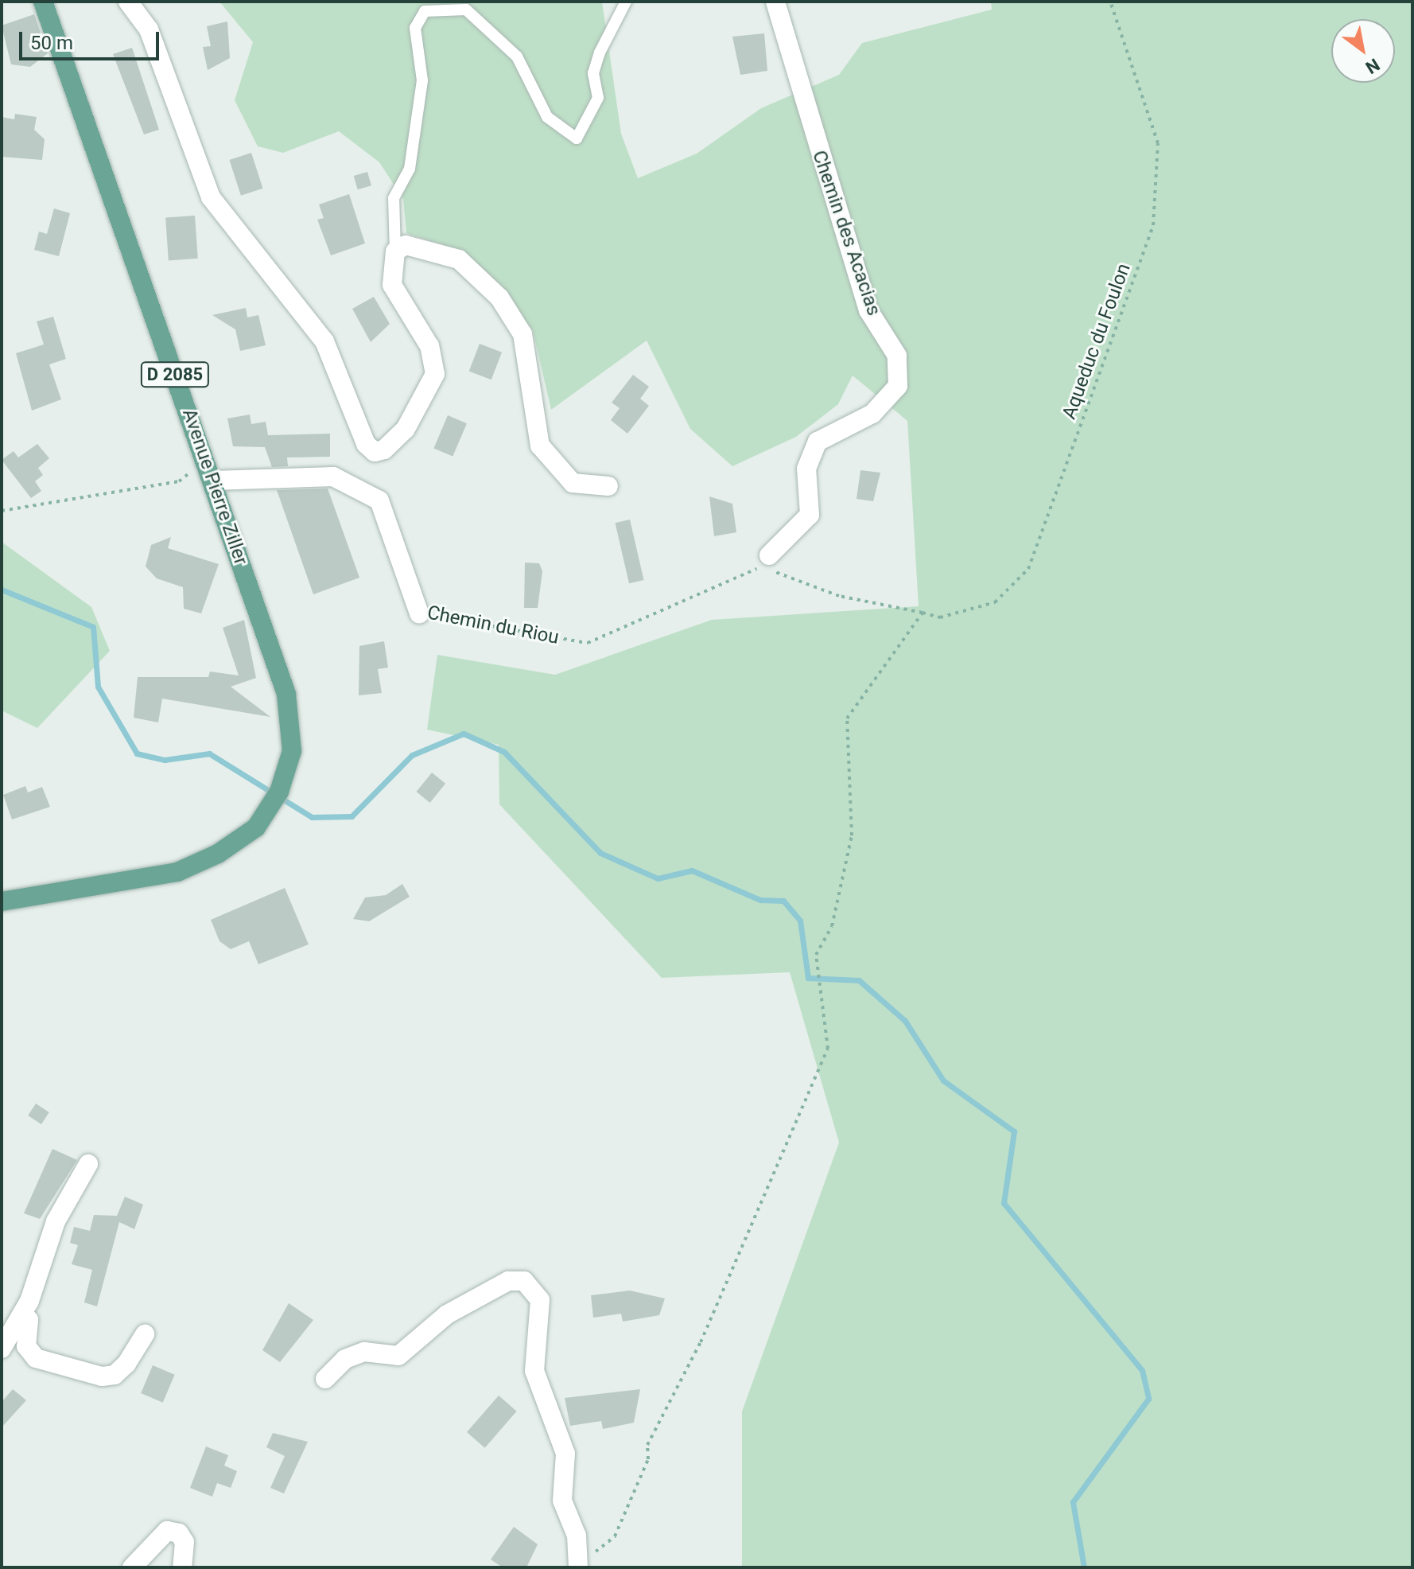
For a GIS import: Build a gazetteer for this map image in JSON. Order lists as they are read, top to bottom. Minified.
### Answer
{"streets":{"main road":["D 2085","Avenue Pierre Ziller"],"street":["Chemin des Acacias","Chemin du Riou"],"path":["Aqueduc du Foulon"]},"crossings":[["Chemin des Acacias","Aqueduc du Foulon"],["Chemin des Acacias","Chemin du Riou"],["Aqueduc du Foulon","Chemin du Riou"],["Avenue Pierre Ziller","Chemin du Riou"]],"scale_bar":"50 m","north":"bottom right"}
